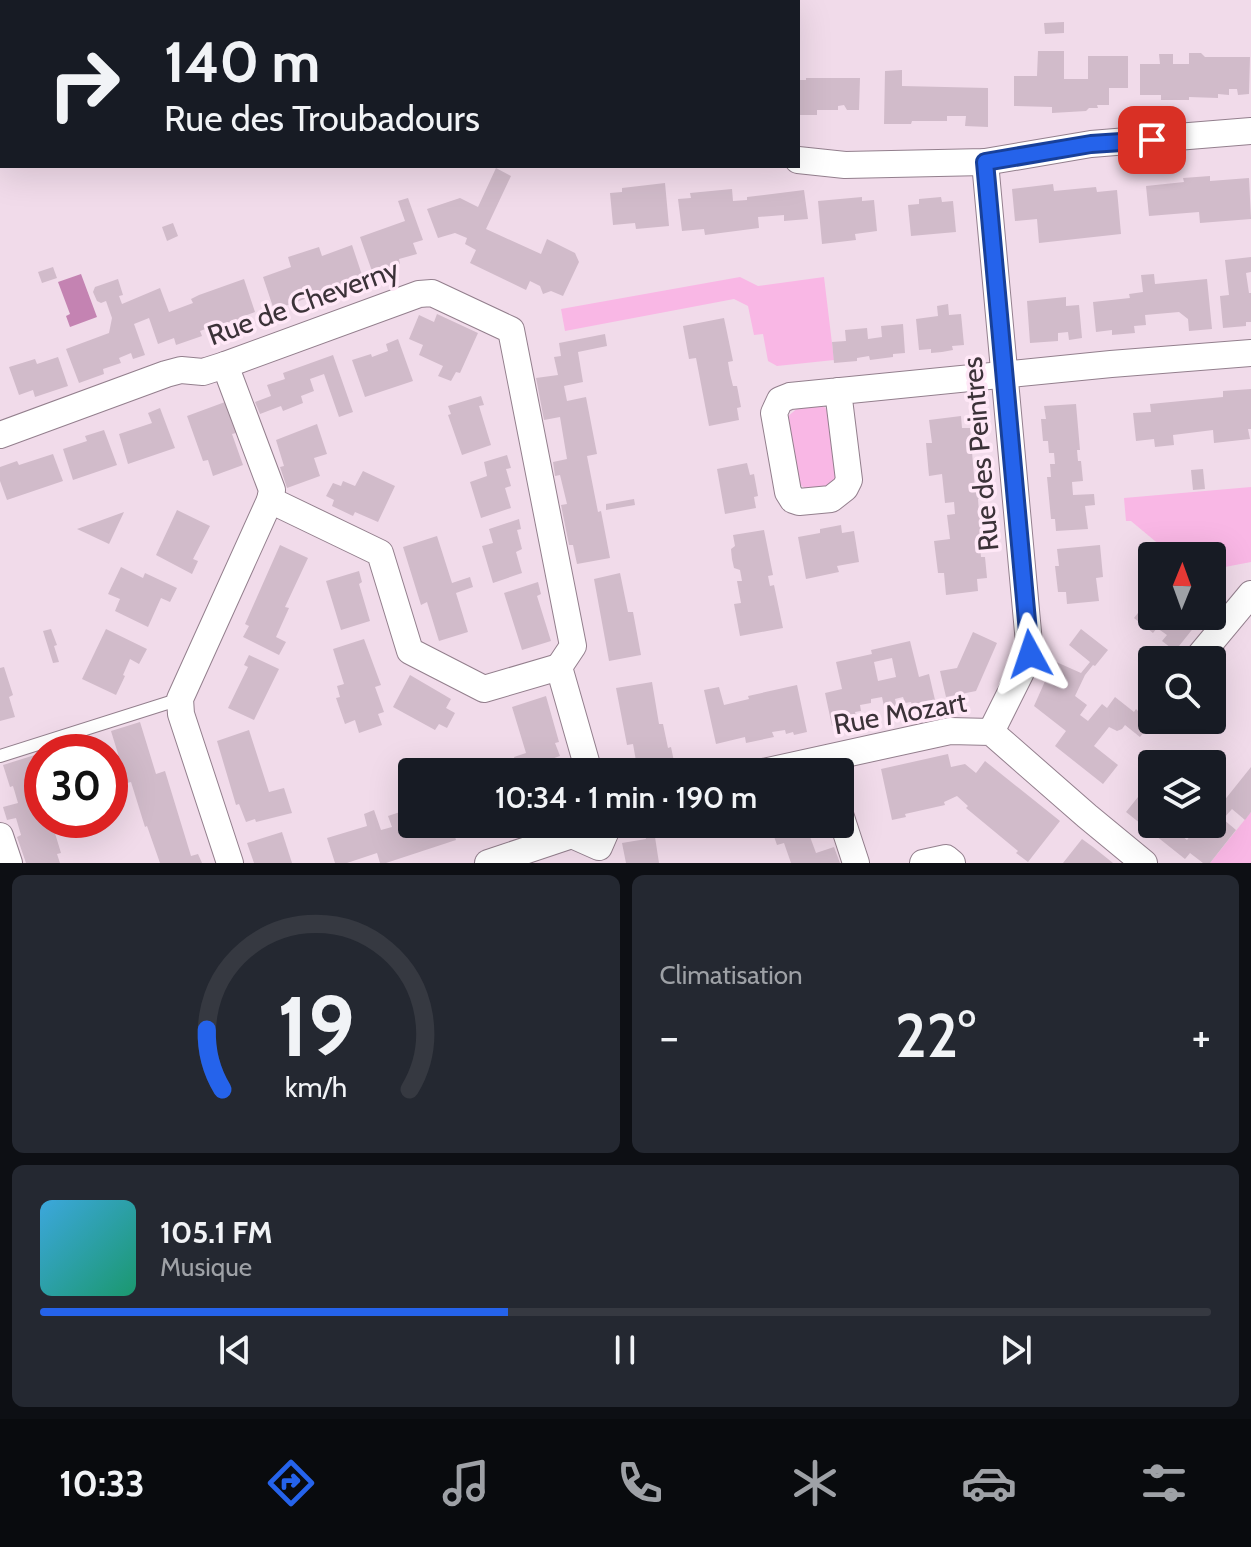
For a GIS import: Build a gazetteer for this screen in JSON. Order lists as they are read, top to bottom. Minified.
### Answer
{"streets":{"street":["Rue de Cheverny","Rue des Peintres","Rue Mozart"]},"crossings":[["Rue des Peintres","Rue Mozart"]],"north":"top","page":{"turn":["140 m","Rue des Troubadours"],"limit":"30","trip":"10:34 · 1 min · 190 m","tile":"Climatisation","heat":["−","22°","+"],"song":["105.1 FM","Musique"],"tabs":"10:33","gauge":["19","km/h"]}}
